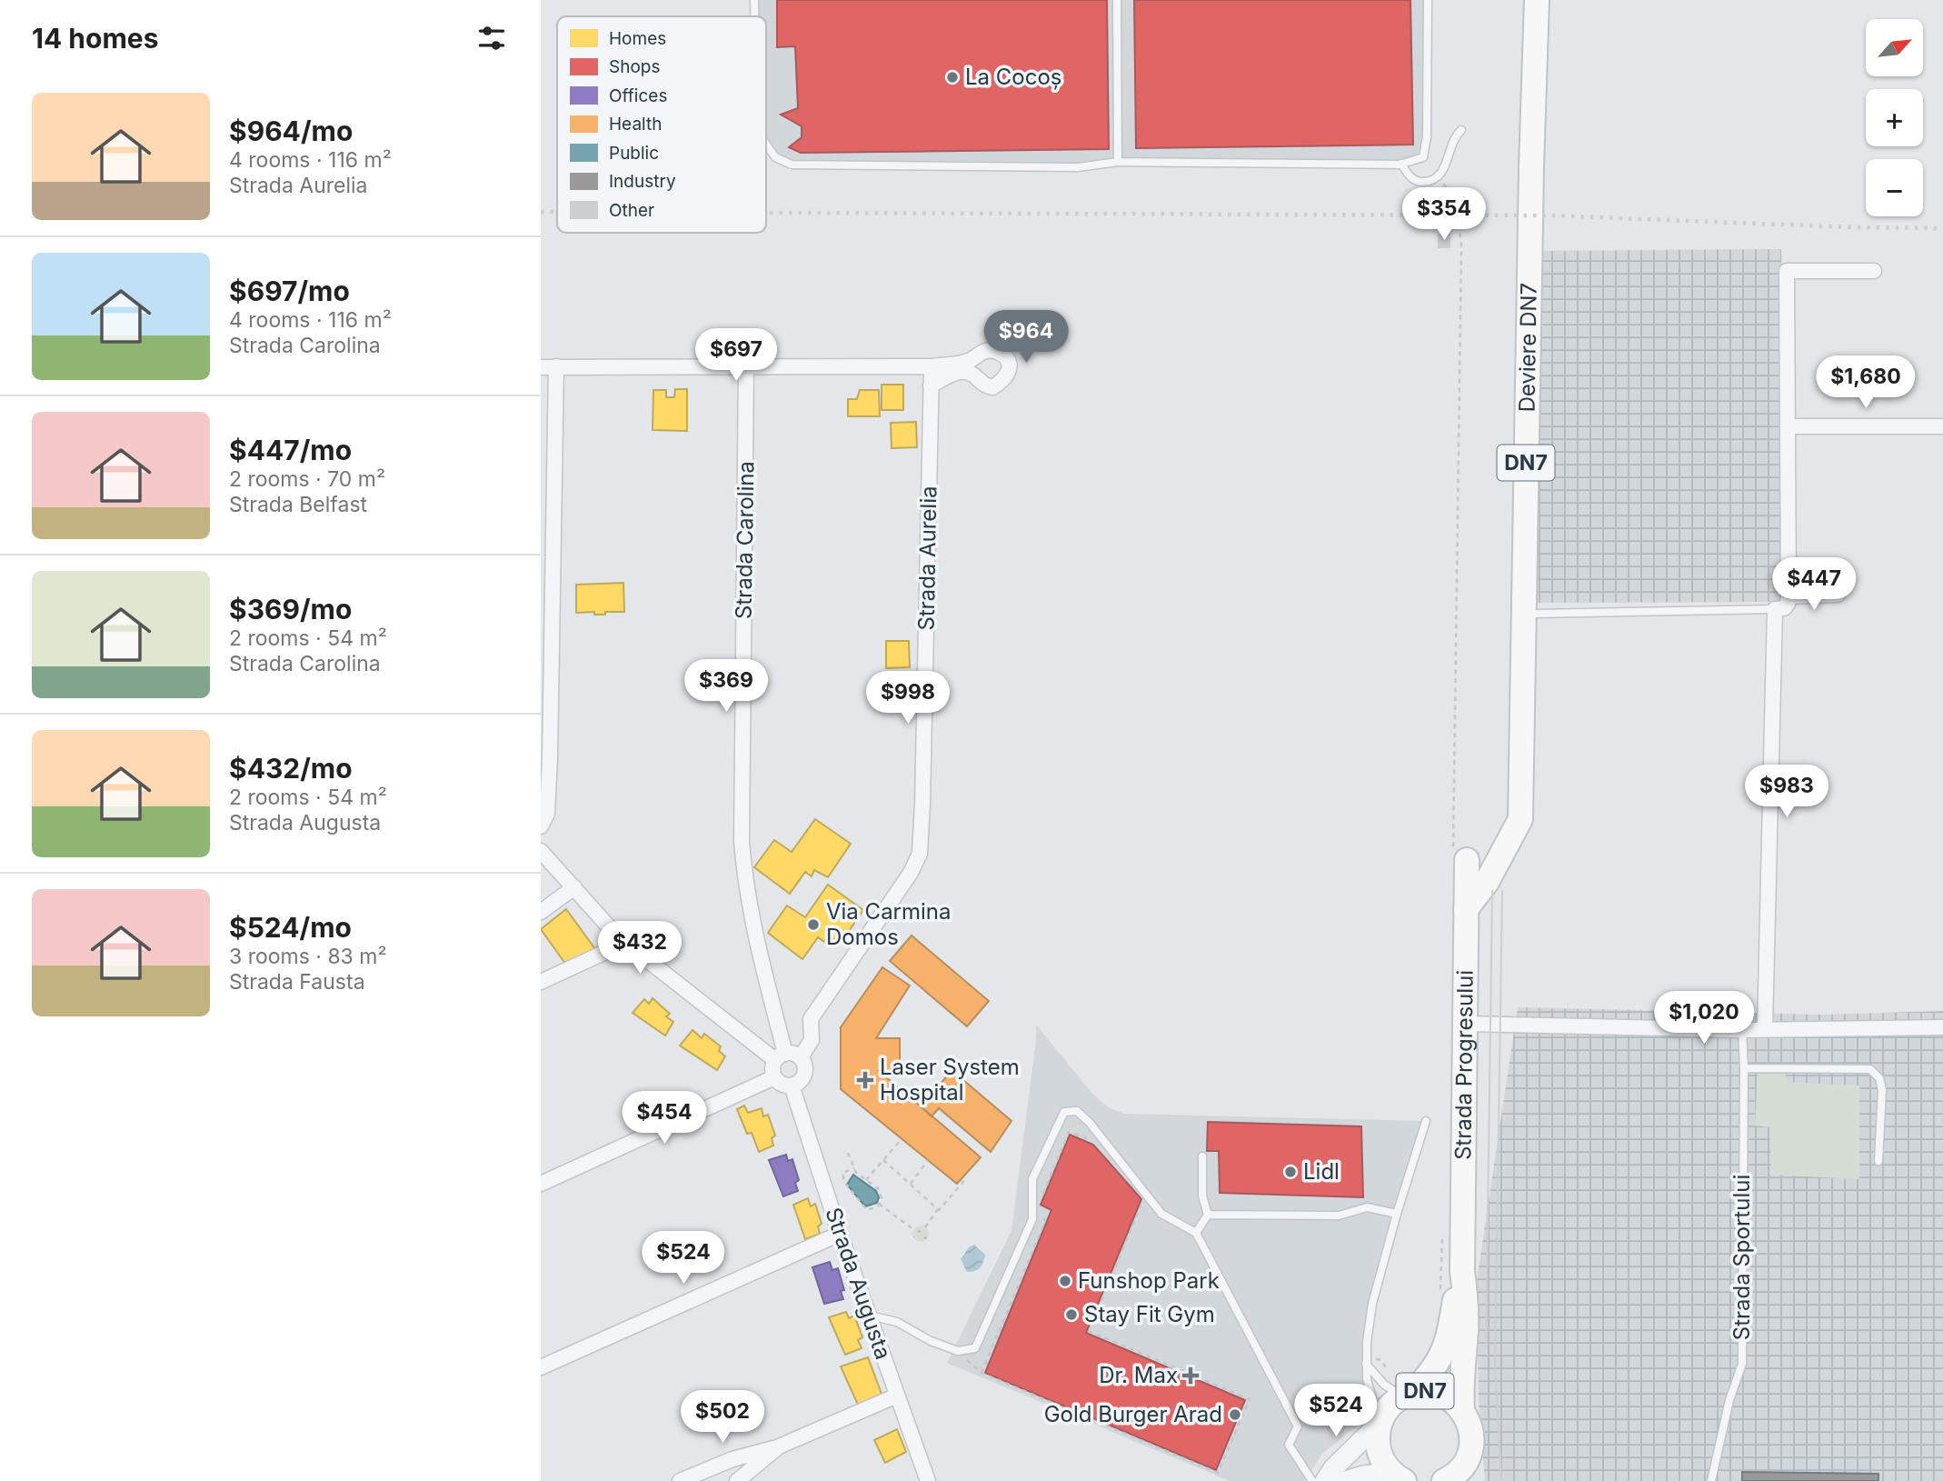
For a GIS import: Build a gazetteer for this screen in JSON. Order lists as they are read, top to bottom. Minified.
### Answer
{"streets":{"main road":["Deviere DN7","DN7","Strada Progresului"],"street":["Strada Carolina","Strada Aurelia","Strada Augusta"],"lane":["Strada Sportului"]},"crossings":[["Deviere DN7","Strada Progresului"],["DN7","Strada Progresului"],["Strada Carolina","Strada Aurelia"],["Strada Carolina","Strada Augusta"],["Strada Aurelia","Strada Augusta"]],"places":{"other":["La Cocoș","Via Carmina Domos","Lidl","Funshop Park","Stay Fit Gym","Gold Burger Arad"],"health":["Laser System Hospital","Dr. Max"]},"legend":["Homes","Shops","Offices","Health","Public","Industry","Other"],"north":"top right","page":{"heading":"14 homes","map_buttons":["+","−"],"list":[{"name":"$964/mo","note":"4 rooms · 116 m² · Strada Aurelia"},{"name":"$697/mo","note":"4 rooms · 116 m² · Strada Carolina"},{"name":"$447/mo","note":"2 rooms · 70 m² · Strada Belfast"},{"name":"$369/mo","note":"2 rooms · 54 m² · Strada Carolina"},{"name":"$432/mo","note":"2 rooms · 54 m² · Strada Augusta"},{"name":"$524/mo","note":"3 rooms · 83 m² · Strada Fausta"}],"price":["$354","$964","$697","$1,680","$447","$369","$998","$983","$432","$1,020","$454","$524","$524","$502"]}}
